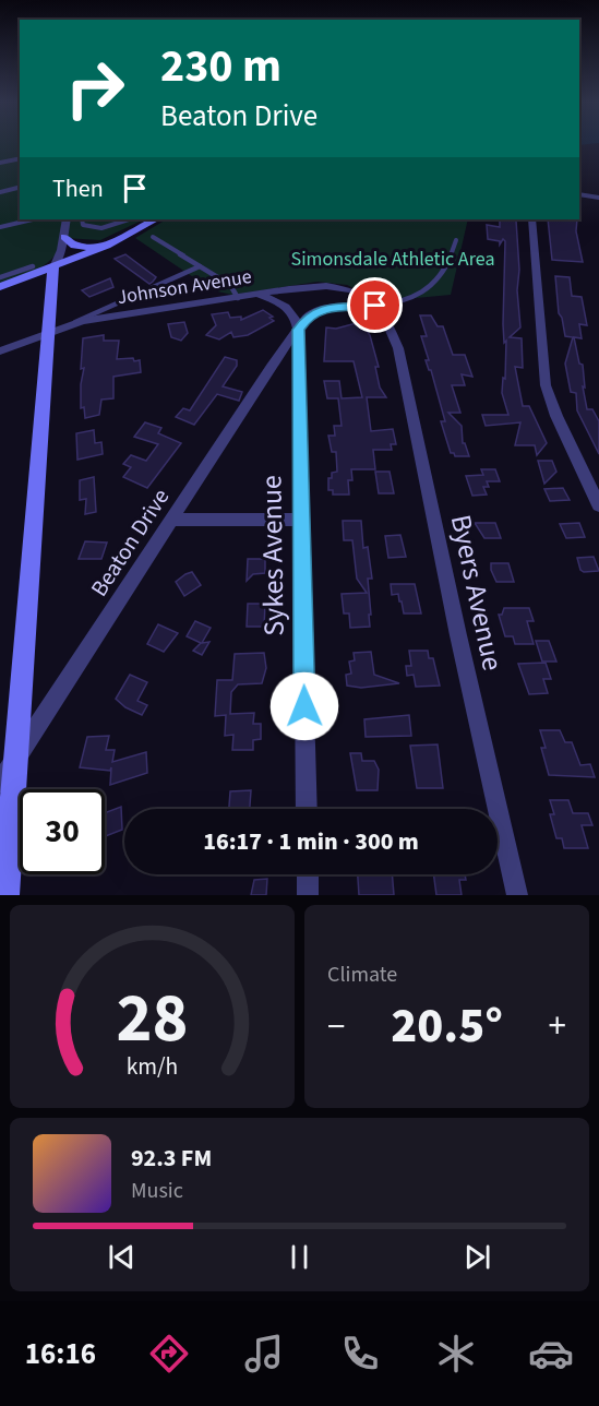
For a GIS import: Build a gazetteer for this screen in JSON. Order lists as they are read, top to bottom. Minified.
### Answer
{"streets":{"street":["Johnson Avenue","Beaton Drive","Sykes Avenue","Byers Avenue"]},"crossings":[["Johnson Avenue","Beaton Drive"],["Johnson Avenue","Byers Avenue"],["Beaton Drive","Sykes Avenue"],["Beaton Drive","Byers Avenue"]],"parks":["Simonsdale Athletic Area"],"page":{"turn":["230 m","Beaton Drive"],"then":"Then","limit":"30","trip":"16:17 · 1 min · 300 m","tile":"Climate","heat":["−","20.5°","+"],"song":["92.3 FM","Music"],"tabs":"16:16","gauge":["28","km/h"]}}
